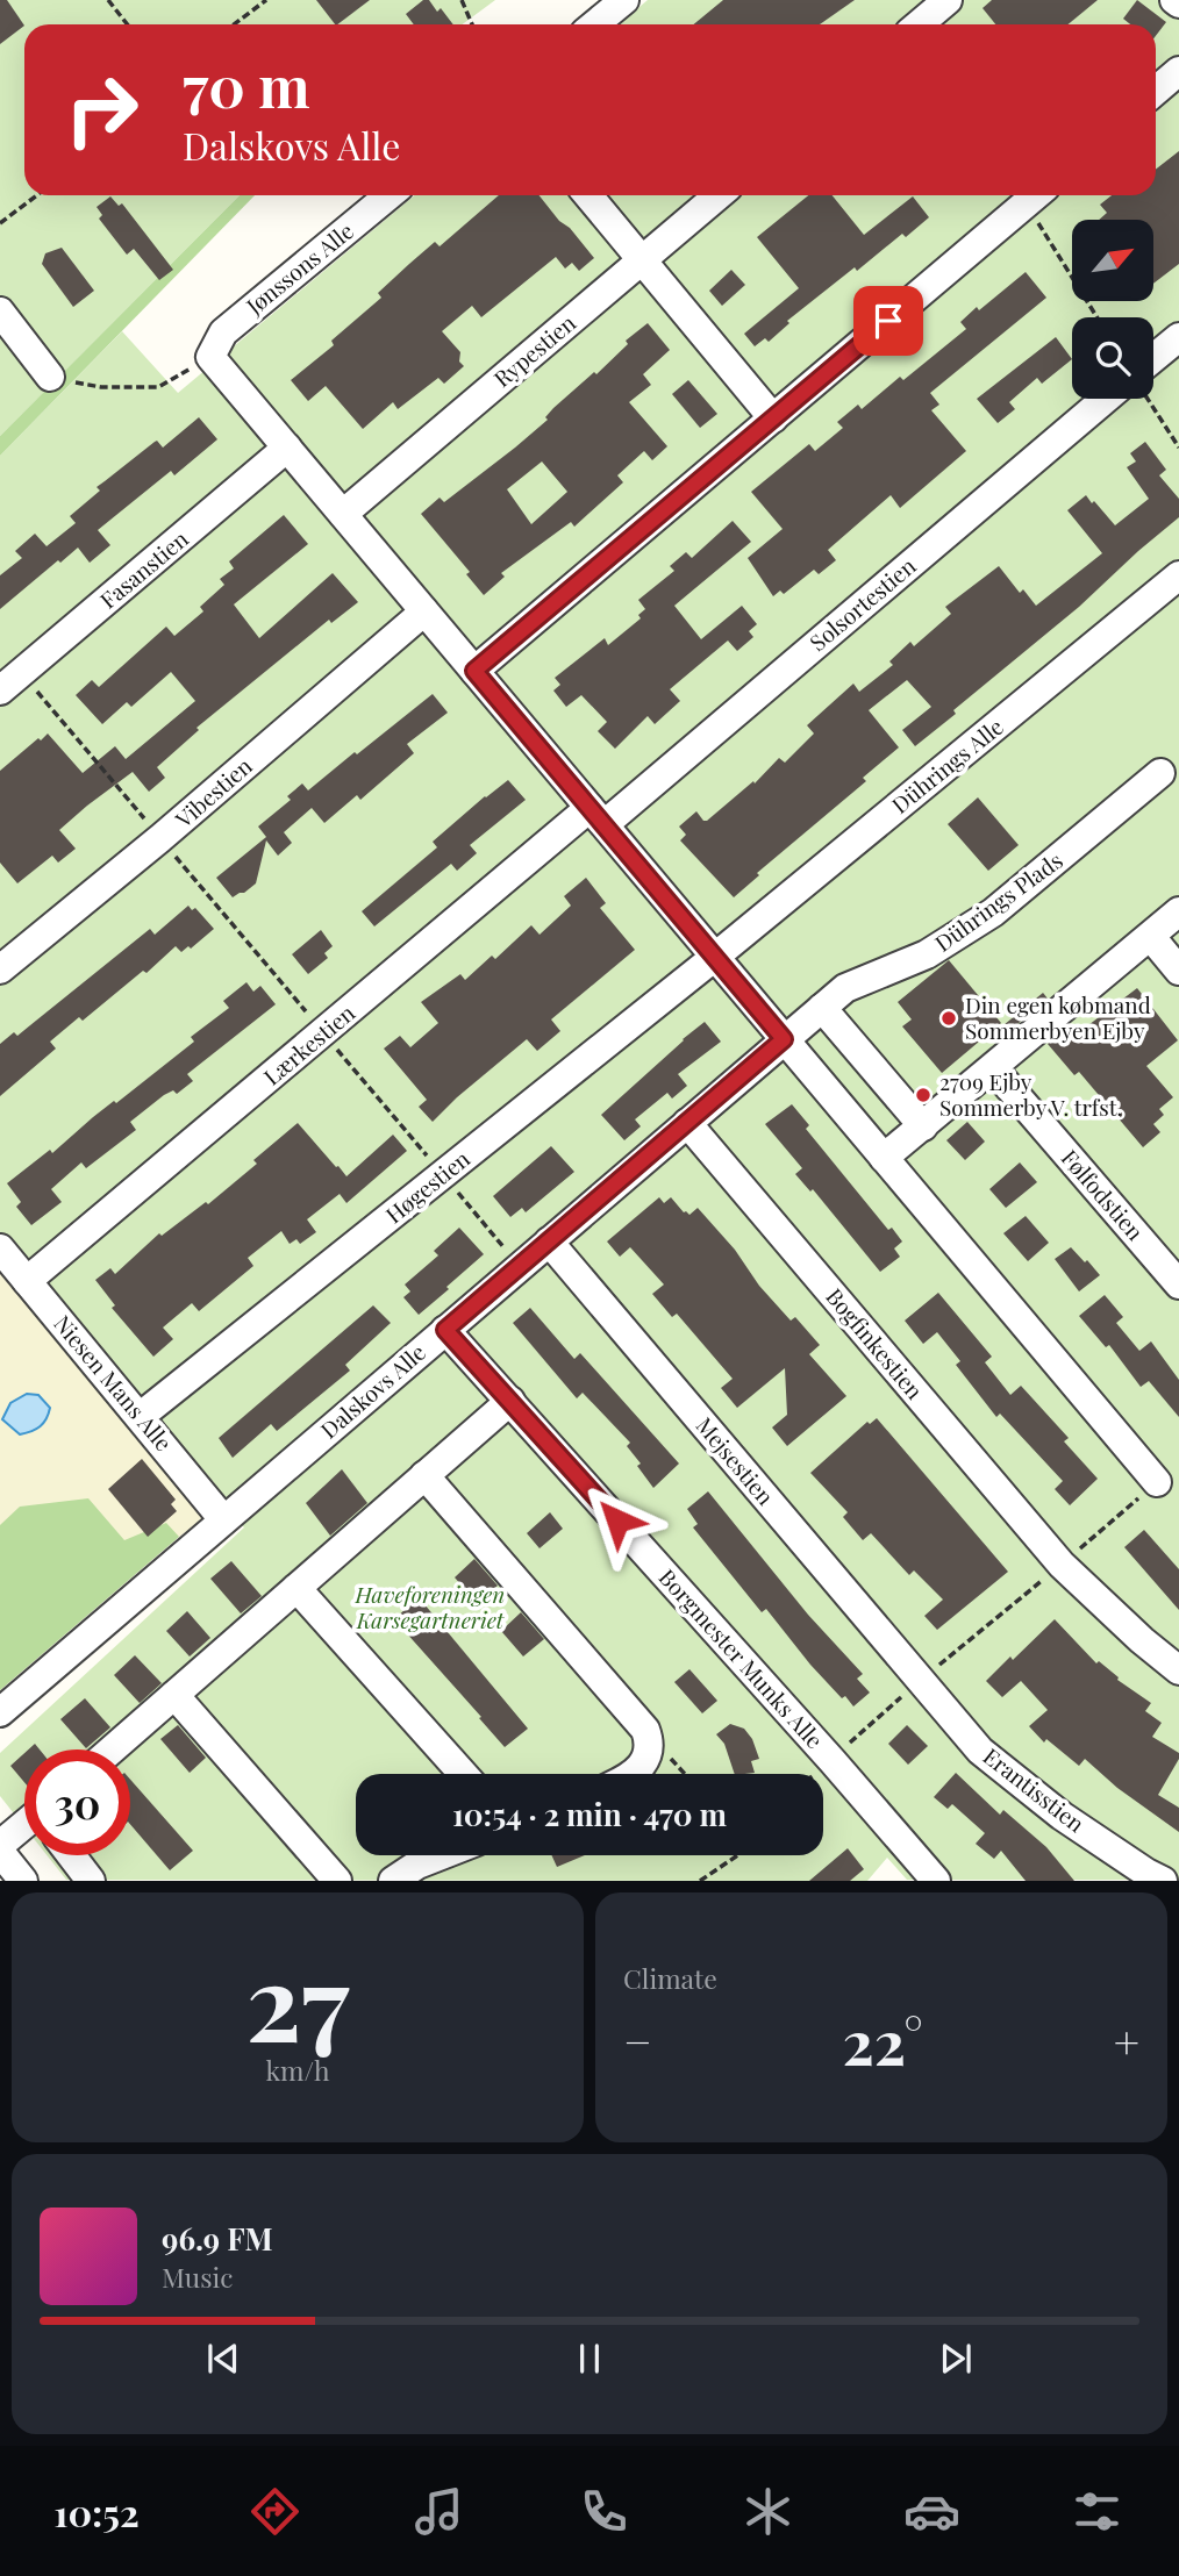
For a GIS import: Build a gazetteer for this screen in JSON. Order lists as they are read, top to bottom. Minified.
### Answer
{"streets":{"street":["Jønssons Alle","Rypestien","Fasanstien","Solsortestien","Dührings Alle","Vibestien","Dührings Plads","Lærkestien","Høgestien","Følfodstien","Bogfinkestien","Niesen Mans Alle","Dalskovs Alle","Mejsestien","Borgmester Munks Alle","Erantisstien"]},"crossings":[["Solsortestien","Lærkestien"],["Dührings Alle","Høgestien"],["Dührings Plads","Dalskovs Alle"],["Lærkestien","Niesen Mans Alle"],["Høgestien","Niesen Mans Alle"],["Bogfinkestien","Dalskovs Alle"],["Niesen Mans Alle","Dalskovs Alle"],["Dalskovs Alle","Mejsestien"],["Dalskovs Alle","Borgmester Munks Alle"],["Mejsestien","Erantisstien"]],"parks":["Haveforeningen Karsegartneriet"],"places":["Din egen købmand Sommerbyen Ejby","2709 Ejby Sommerby V. trfst."],"north":"top right","page":{"turn":["70 m","Dalskovs Alle"],"limit":"30","trip":"10:54 · 2 min · 470 m","tile":[["27","km/h"],"Climate"],"heat":["−","22°","+"],"song":["96.9 FM","Music"],"tabs":"10:52"}}
